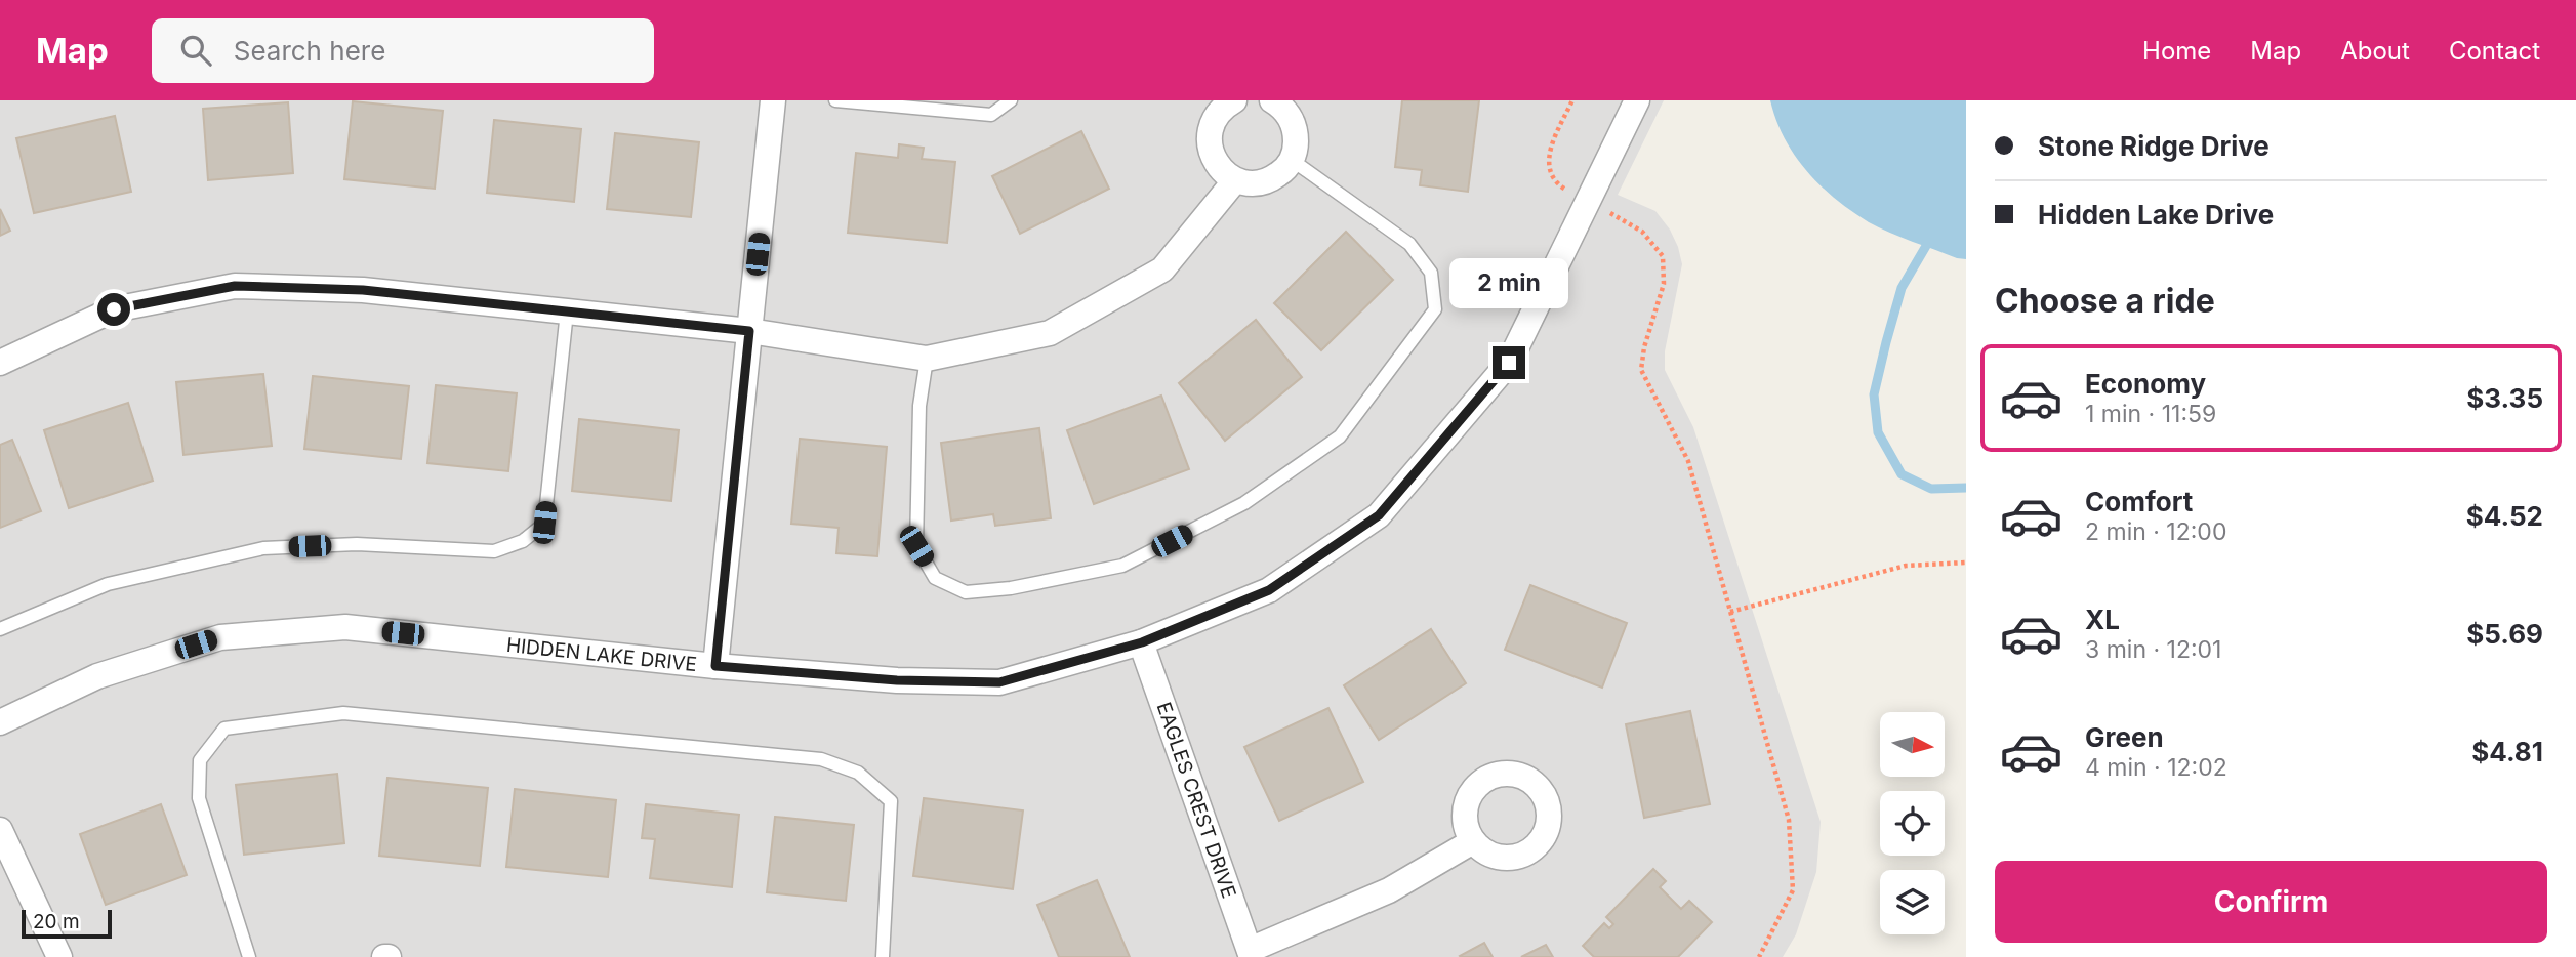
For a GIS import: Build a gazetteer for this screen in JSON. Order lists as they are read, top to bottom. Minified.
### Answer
{"streets":{"street":["HIDDEN LAKE DRIVE","EAGLES CREST DRIVE"]},"crossings":[["HIDDEN LAKE DRIVE","EAGLES CREST DRIVE"]],"scale_bar":"20 m","north":"right","page":{"header":"Map","search":"Search here","nav":["Home","Map","About","Contact"],"banner":["Stone Ridge Drive","Hidden Lake Drive"],"bubble":"2 min","heading":"Choose a ride","list":[{"name":"Economy","note":"1 min · 11:59","value":"$3.35"},{"name":"Comfort","note":"2 min · 12:00","value":"$4.52"},{"name":"XL","note":"3 min · 12:01","value":"$5.69"},{"name":"Green","note":"4 min · 12:02","value":"$4.81"}],"buttons":"Confirm","scale":"20 m"}}
